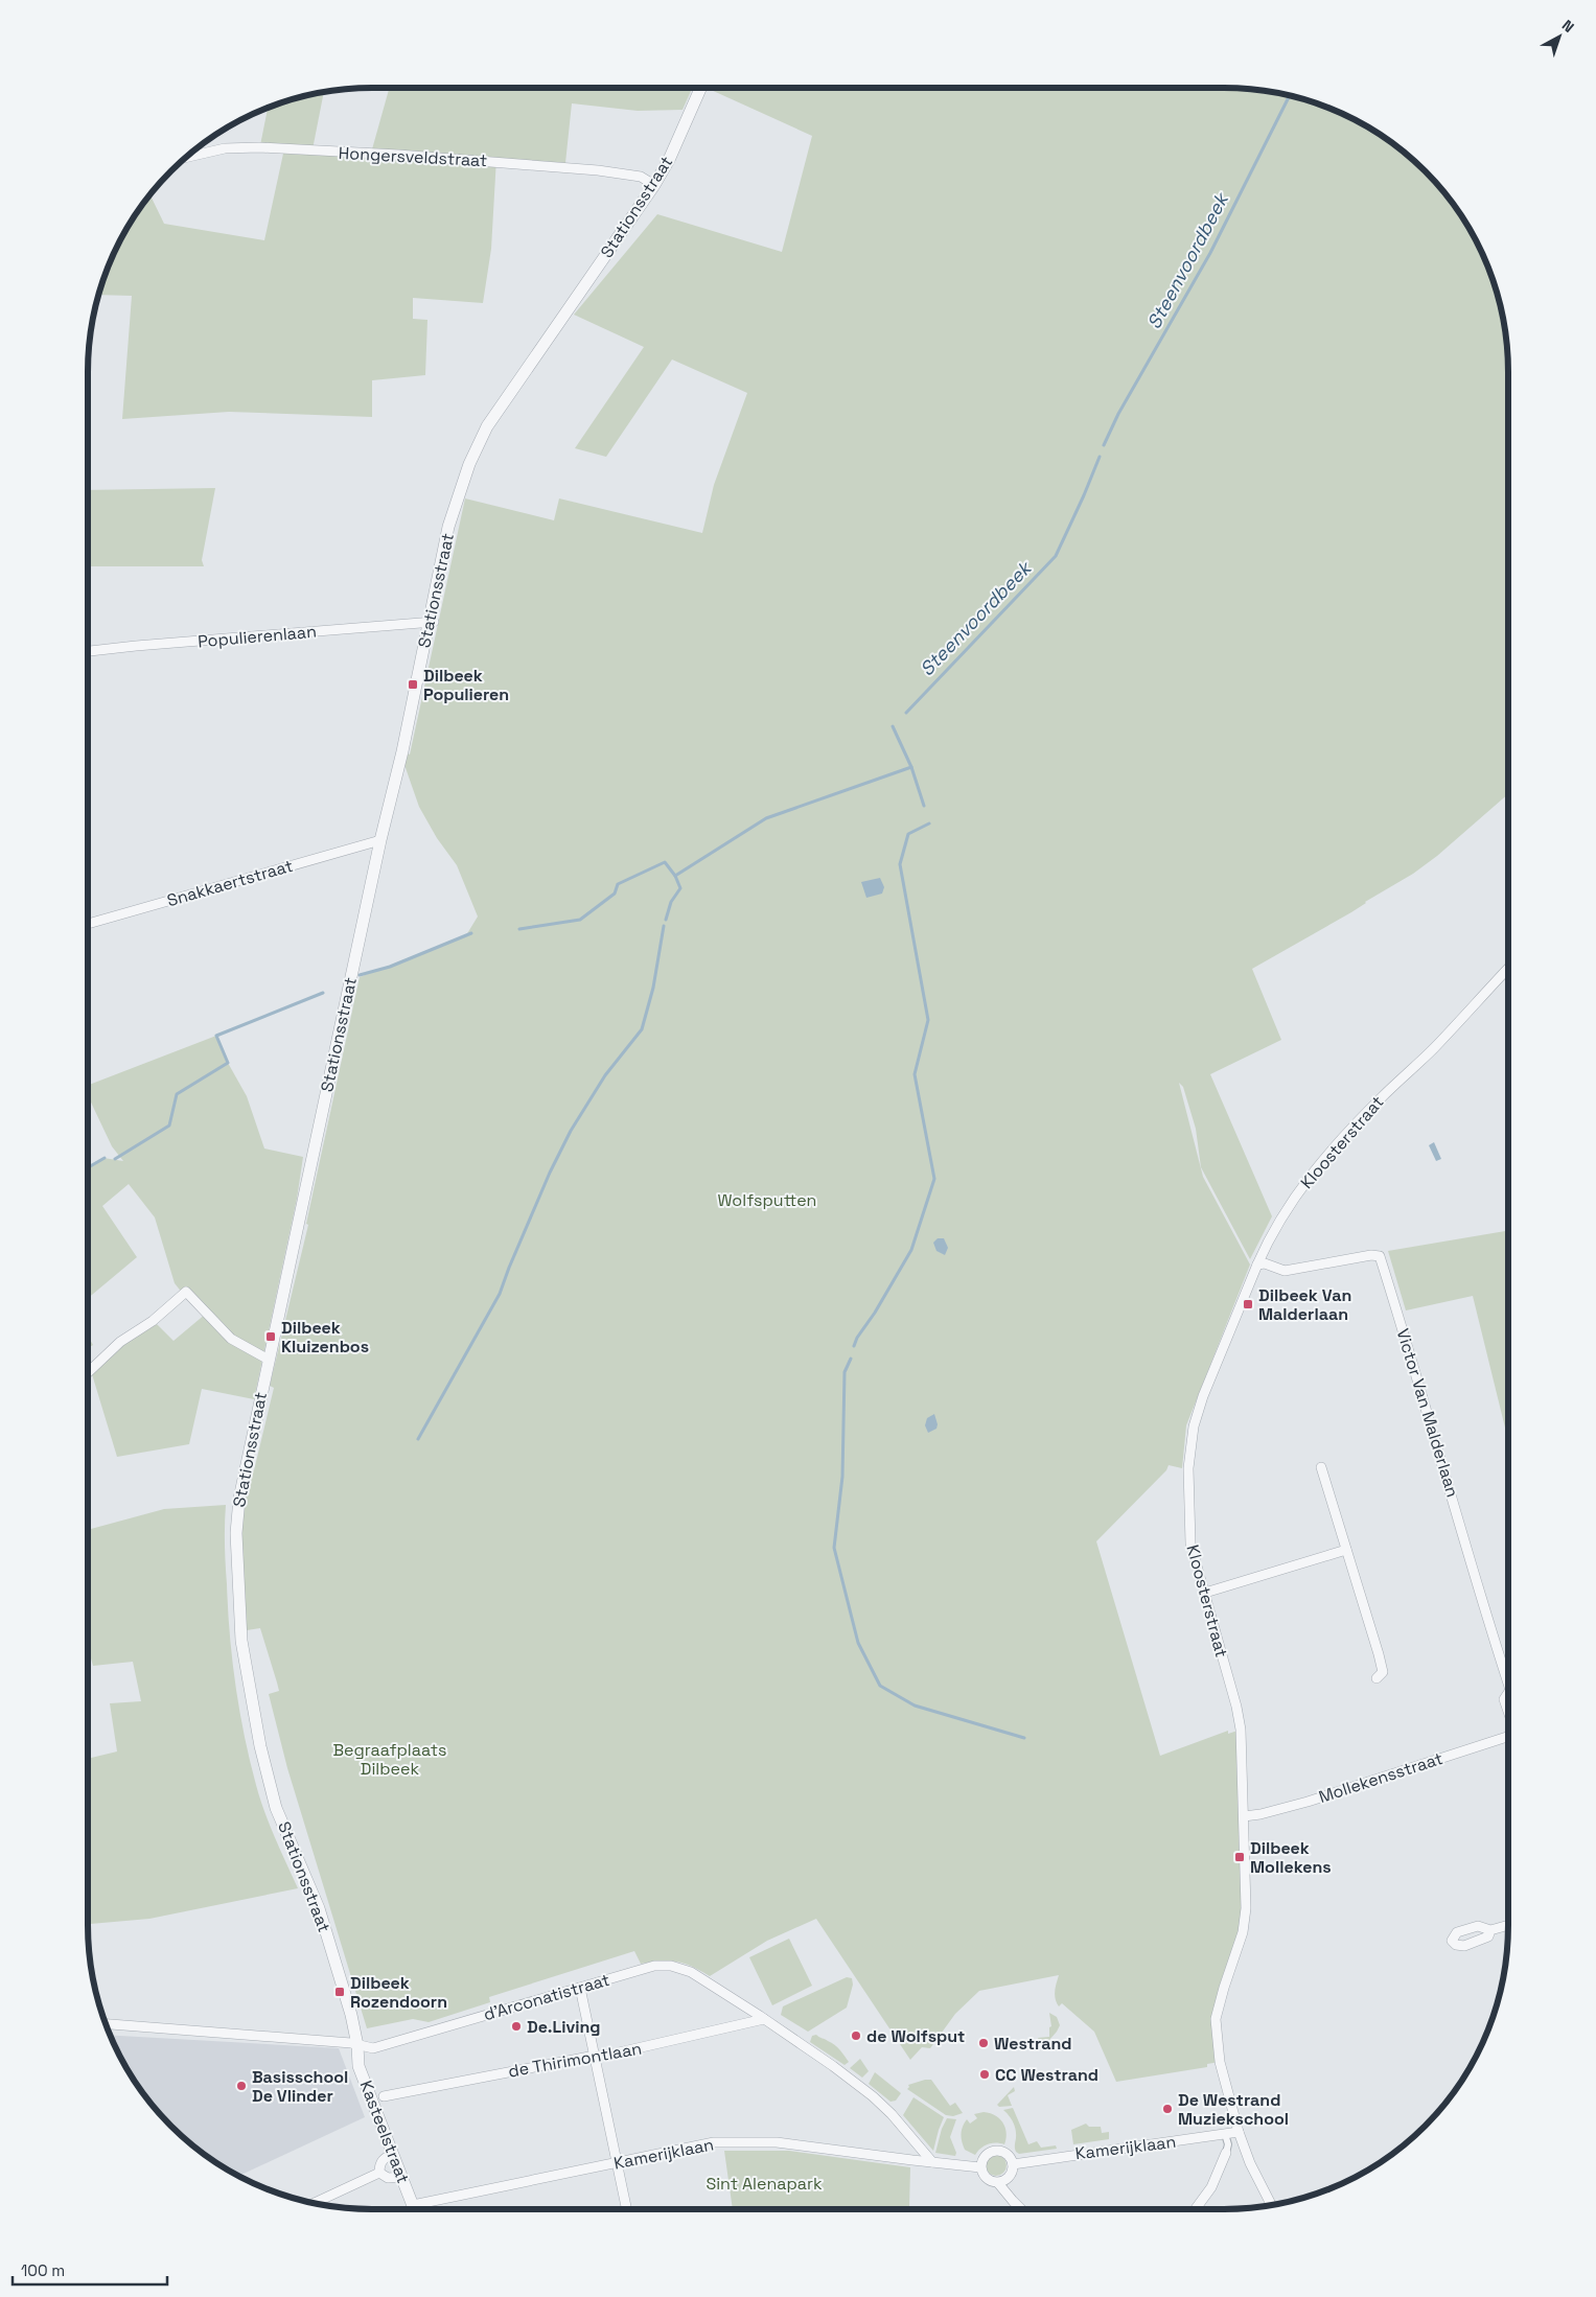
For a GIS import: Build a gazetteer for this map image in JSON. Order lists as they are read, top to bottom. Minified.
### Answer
{"streets":{"street":["Hongersveldstraat","Stationsstraat","Populierenlaan","Snakkaertstraat","Kloosterstraat","Victor Van Malderlaan","Mollekensstraat","d'Arconatistraat","de Thirimontlaan","Kasteelstraat","Kamerijklaan"]},"crossings":[["Hongersveldstraat","Stationsstraat"],["Stationsstraat","Populierenlaan"],["Stationsstraat","Snakkaertstraat"],["Stationsstraat","d'Arconatistraat"],["Stationsstraat","Kasteelstraat"],["Kloosterstraat","Victor Van Malderlaan"],["Kloosterstraat","Mollekensstraat"],["Kloosterstraat","Kamerijklaan"],["d'Arconatistraat","de Thirimontlaan"],["d'Arconatistraat","Kasteelstraat"],["d'Arconatistraat","Kamerijklaan"]],"water":["Steenvoordbeek"],"parks":["Wolfsputten","Begraafplaats Dilbeek","Sint Alenapark"],"places":{"transit":["Dilbeek Populieren","Dilbeek Van Malderlaan","Dilbeek Kluizenbos","Dilbeek Mollekens","Dilbeek Rozendoorn"],"other":["De.Living","de Wolfsput","Westrand","CC Westrand","Basisschool De Vlinder","De Westrand Muziekschool"]},"scale_bar":"100 m","north":"top right"}
